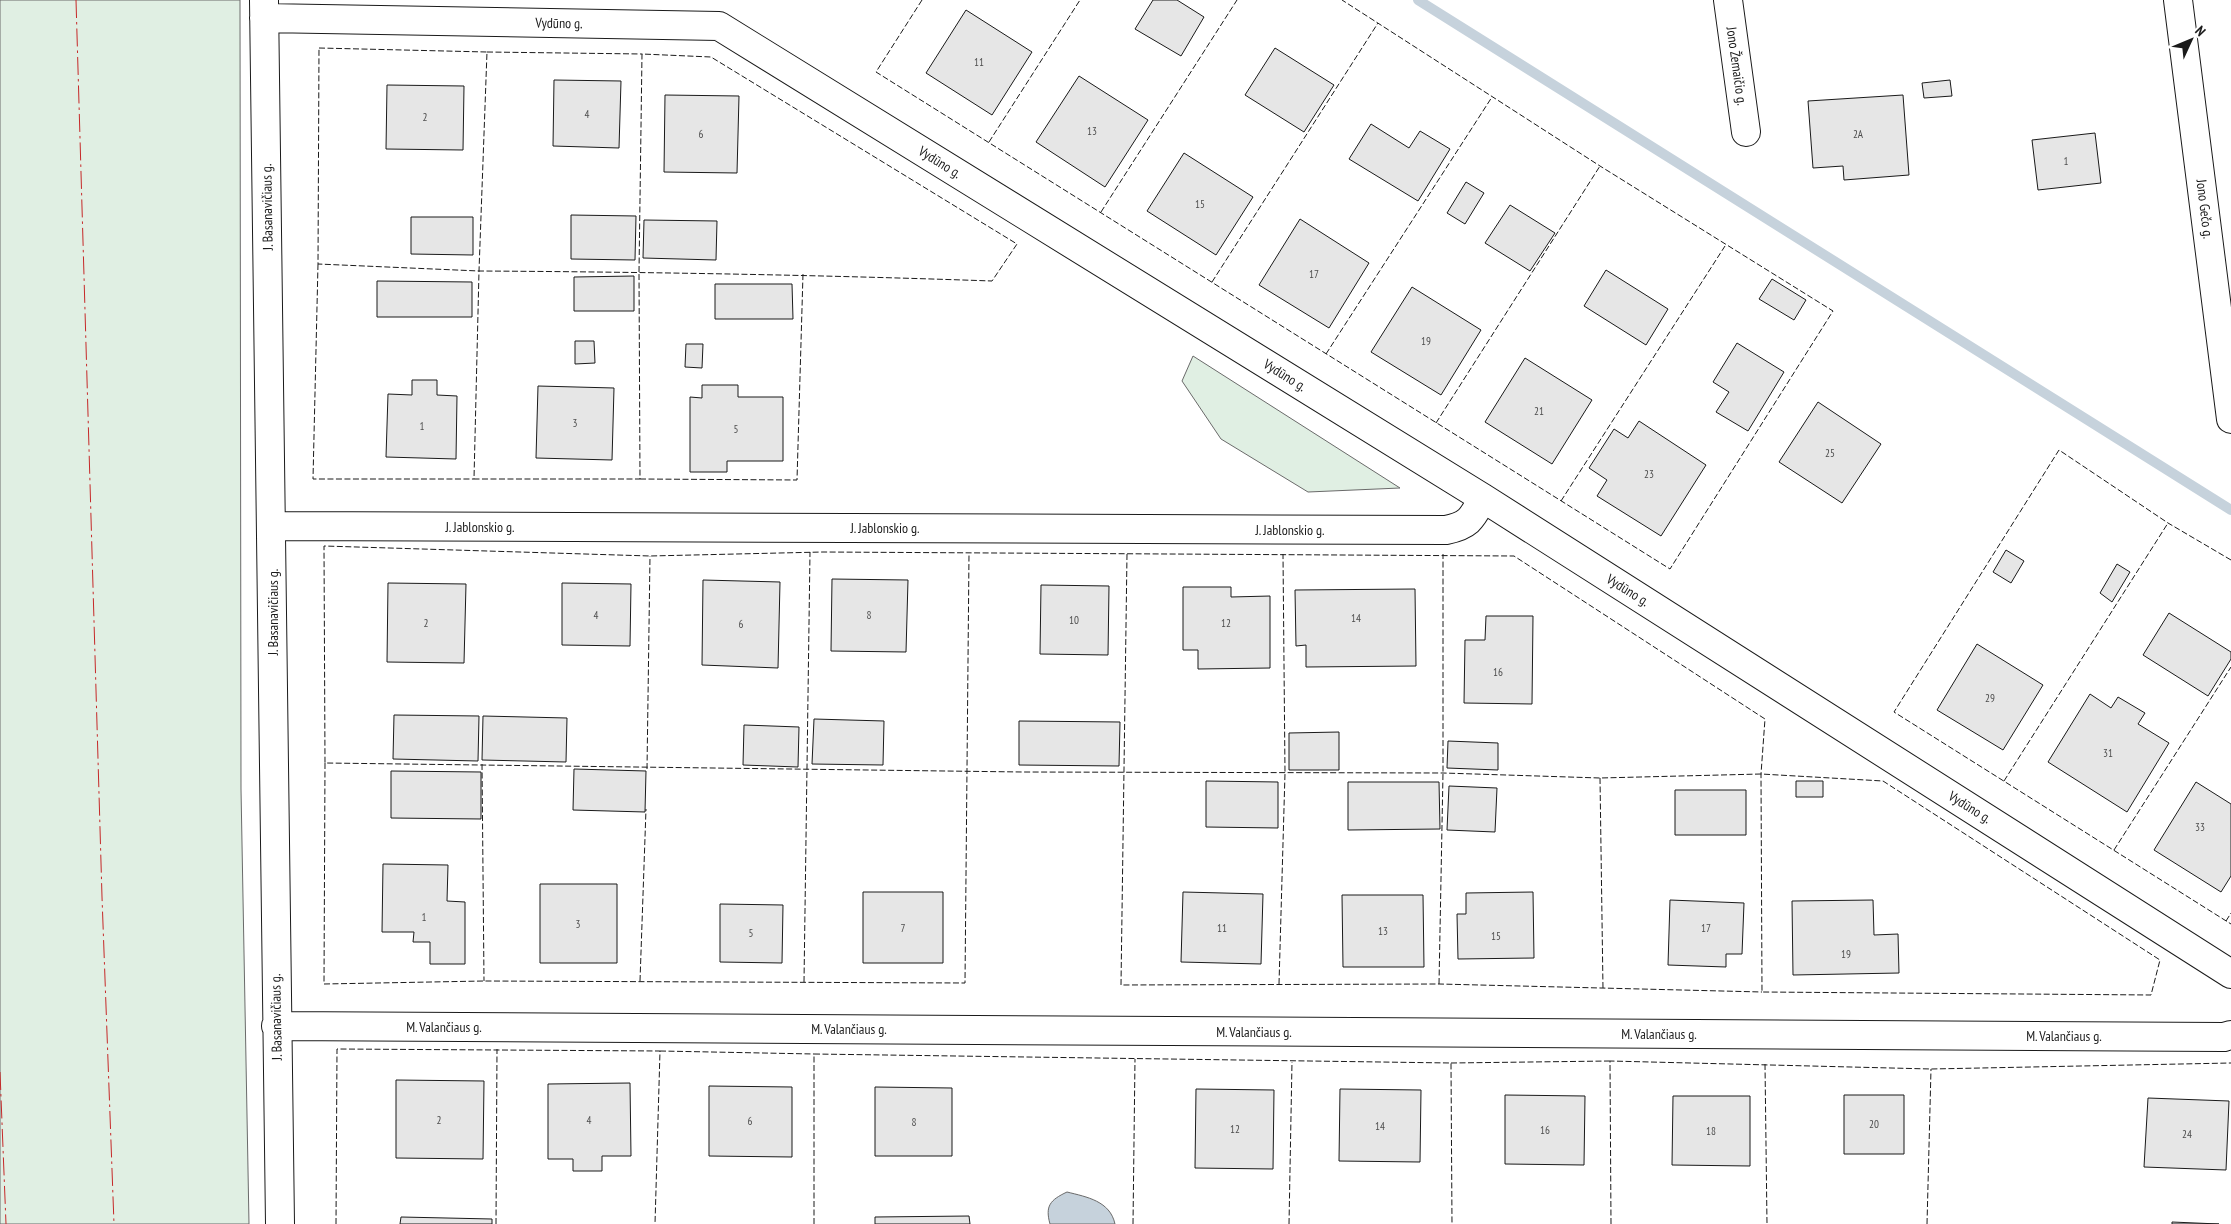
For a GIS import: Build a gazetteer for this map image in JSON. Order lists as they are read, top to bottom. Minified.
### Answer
{"streets":{"street":["Vydūno g.","Jono Žemaičio g.","J. Basanavičiaus g.","Jono Gečo g.","J. Jablonskio g.","M. Valančiaus g."]},"crossings":[["Vydūno g.","J. Basanavičiaus g."],["Vydūno g.","J. Jablonskio g."],["J. Basanavičiaus g.","J. Jablonskio g."],["J. Basanavičiaus g.","M. Valančiaus g."]],"house_numbers":["11","4","2","13","6","2A","1","15","17","19","21","3","1","5","25","23","4","8","14","10","2","12","6","16","29","31","33","1","3","7","11","17","13","5","15","19","2","4","6","8","20","14","12","16","18","24"],"north":"top right"}
